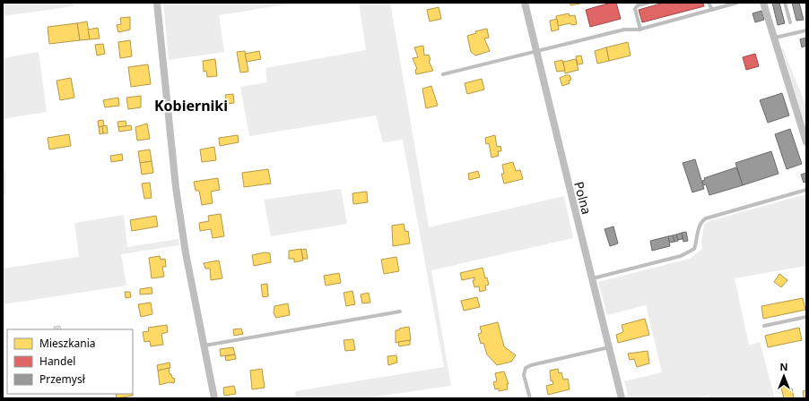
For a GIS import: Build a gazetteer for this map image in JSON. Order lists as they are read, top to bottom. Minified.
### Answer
{"streets":{"street":["Polna"]},"districts":["Kobierniki"],"legend":["Mieszkania","Handel","Przemysł"],"north":"top"}
